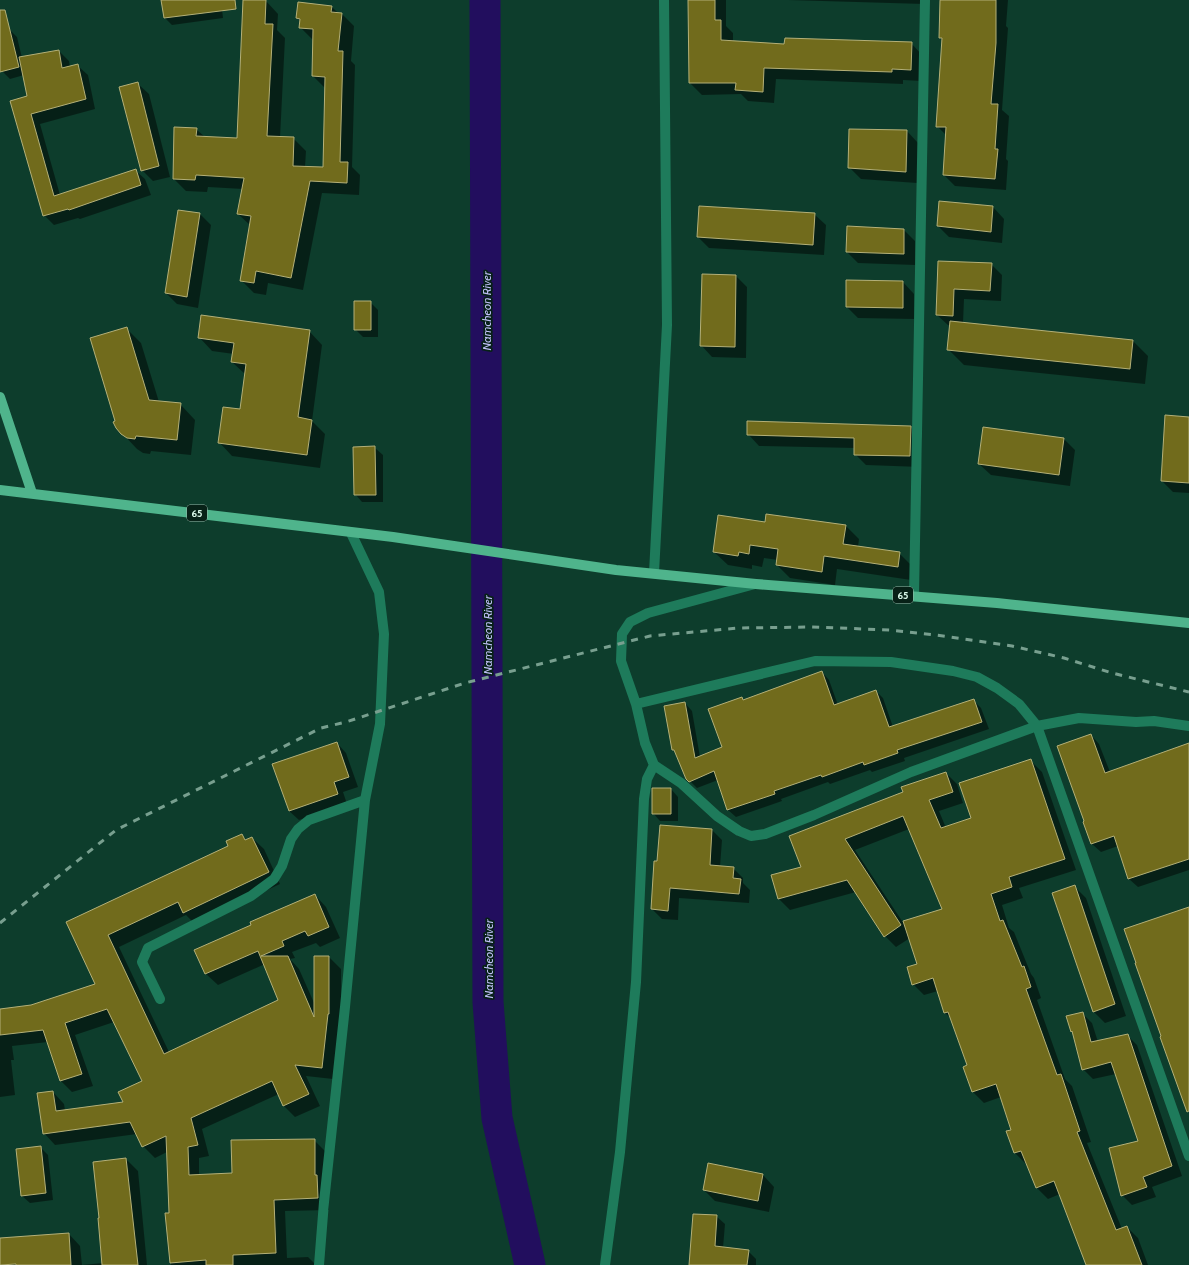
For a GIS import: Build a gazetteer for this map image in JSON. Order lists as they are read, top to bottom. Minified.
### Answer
{"streets":{"main road":["65"]},"water":["Namcheon River"]}
